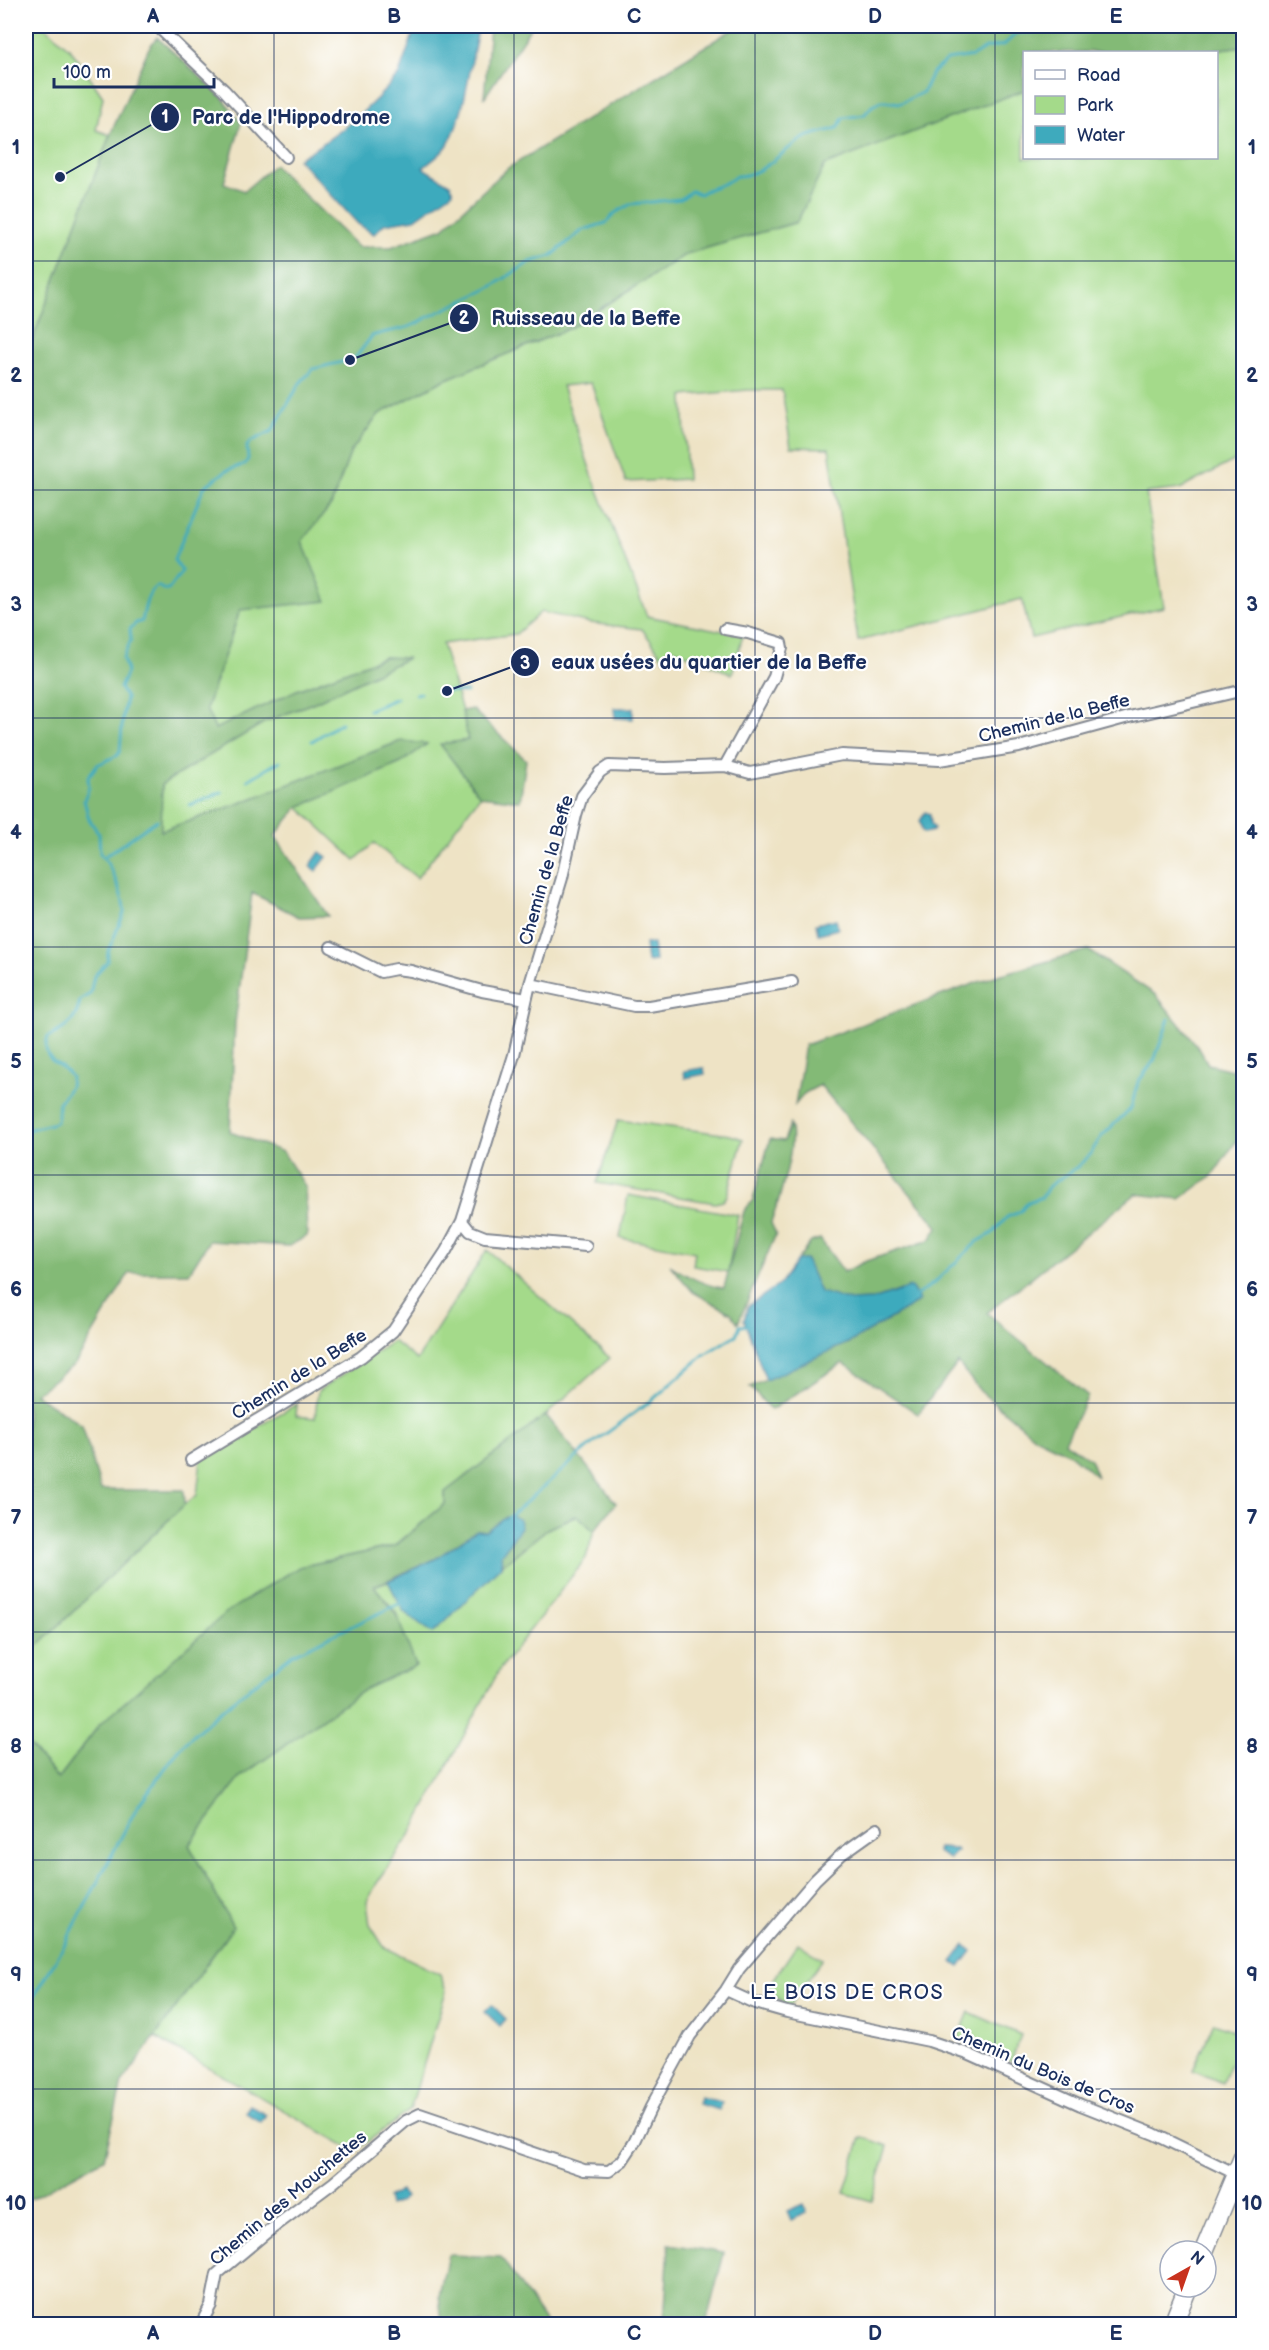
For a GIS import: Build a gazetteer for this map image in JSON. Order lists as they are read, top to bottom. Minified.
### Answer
{"streets":{"street":["Chemin de la Beffe","Chemin du Bois de Cros","Chemin des Mouchettes"]},"crossings":[["Chemin du Bois de Cros","Chemin des Mouchettes"]],"districts":["LE BOIS DE CROS"],"places":["Parc de l'Hippodrome","Ruisseau de la Beffe","eaux usées du quartier de la Beffe"],"legend":["Road","Park","Water"],"scale_bar":"100 m","north":"top right","grid":{"columns":["A","B","C","D","E"],"rows":["1","2","3","4","5","6","7","8","9","10"]}}
